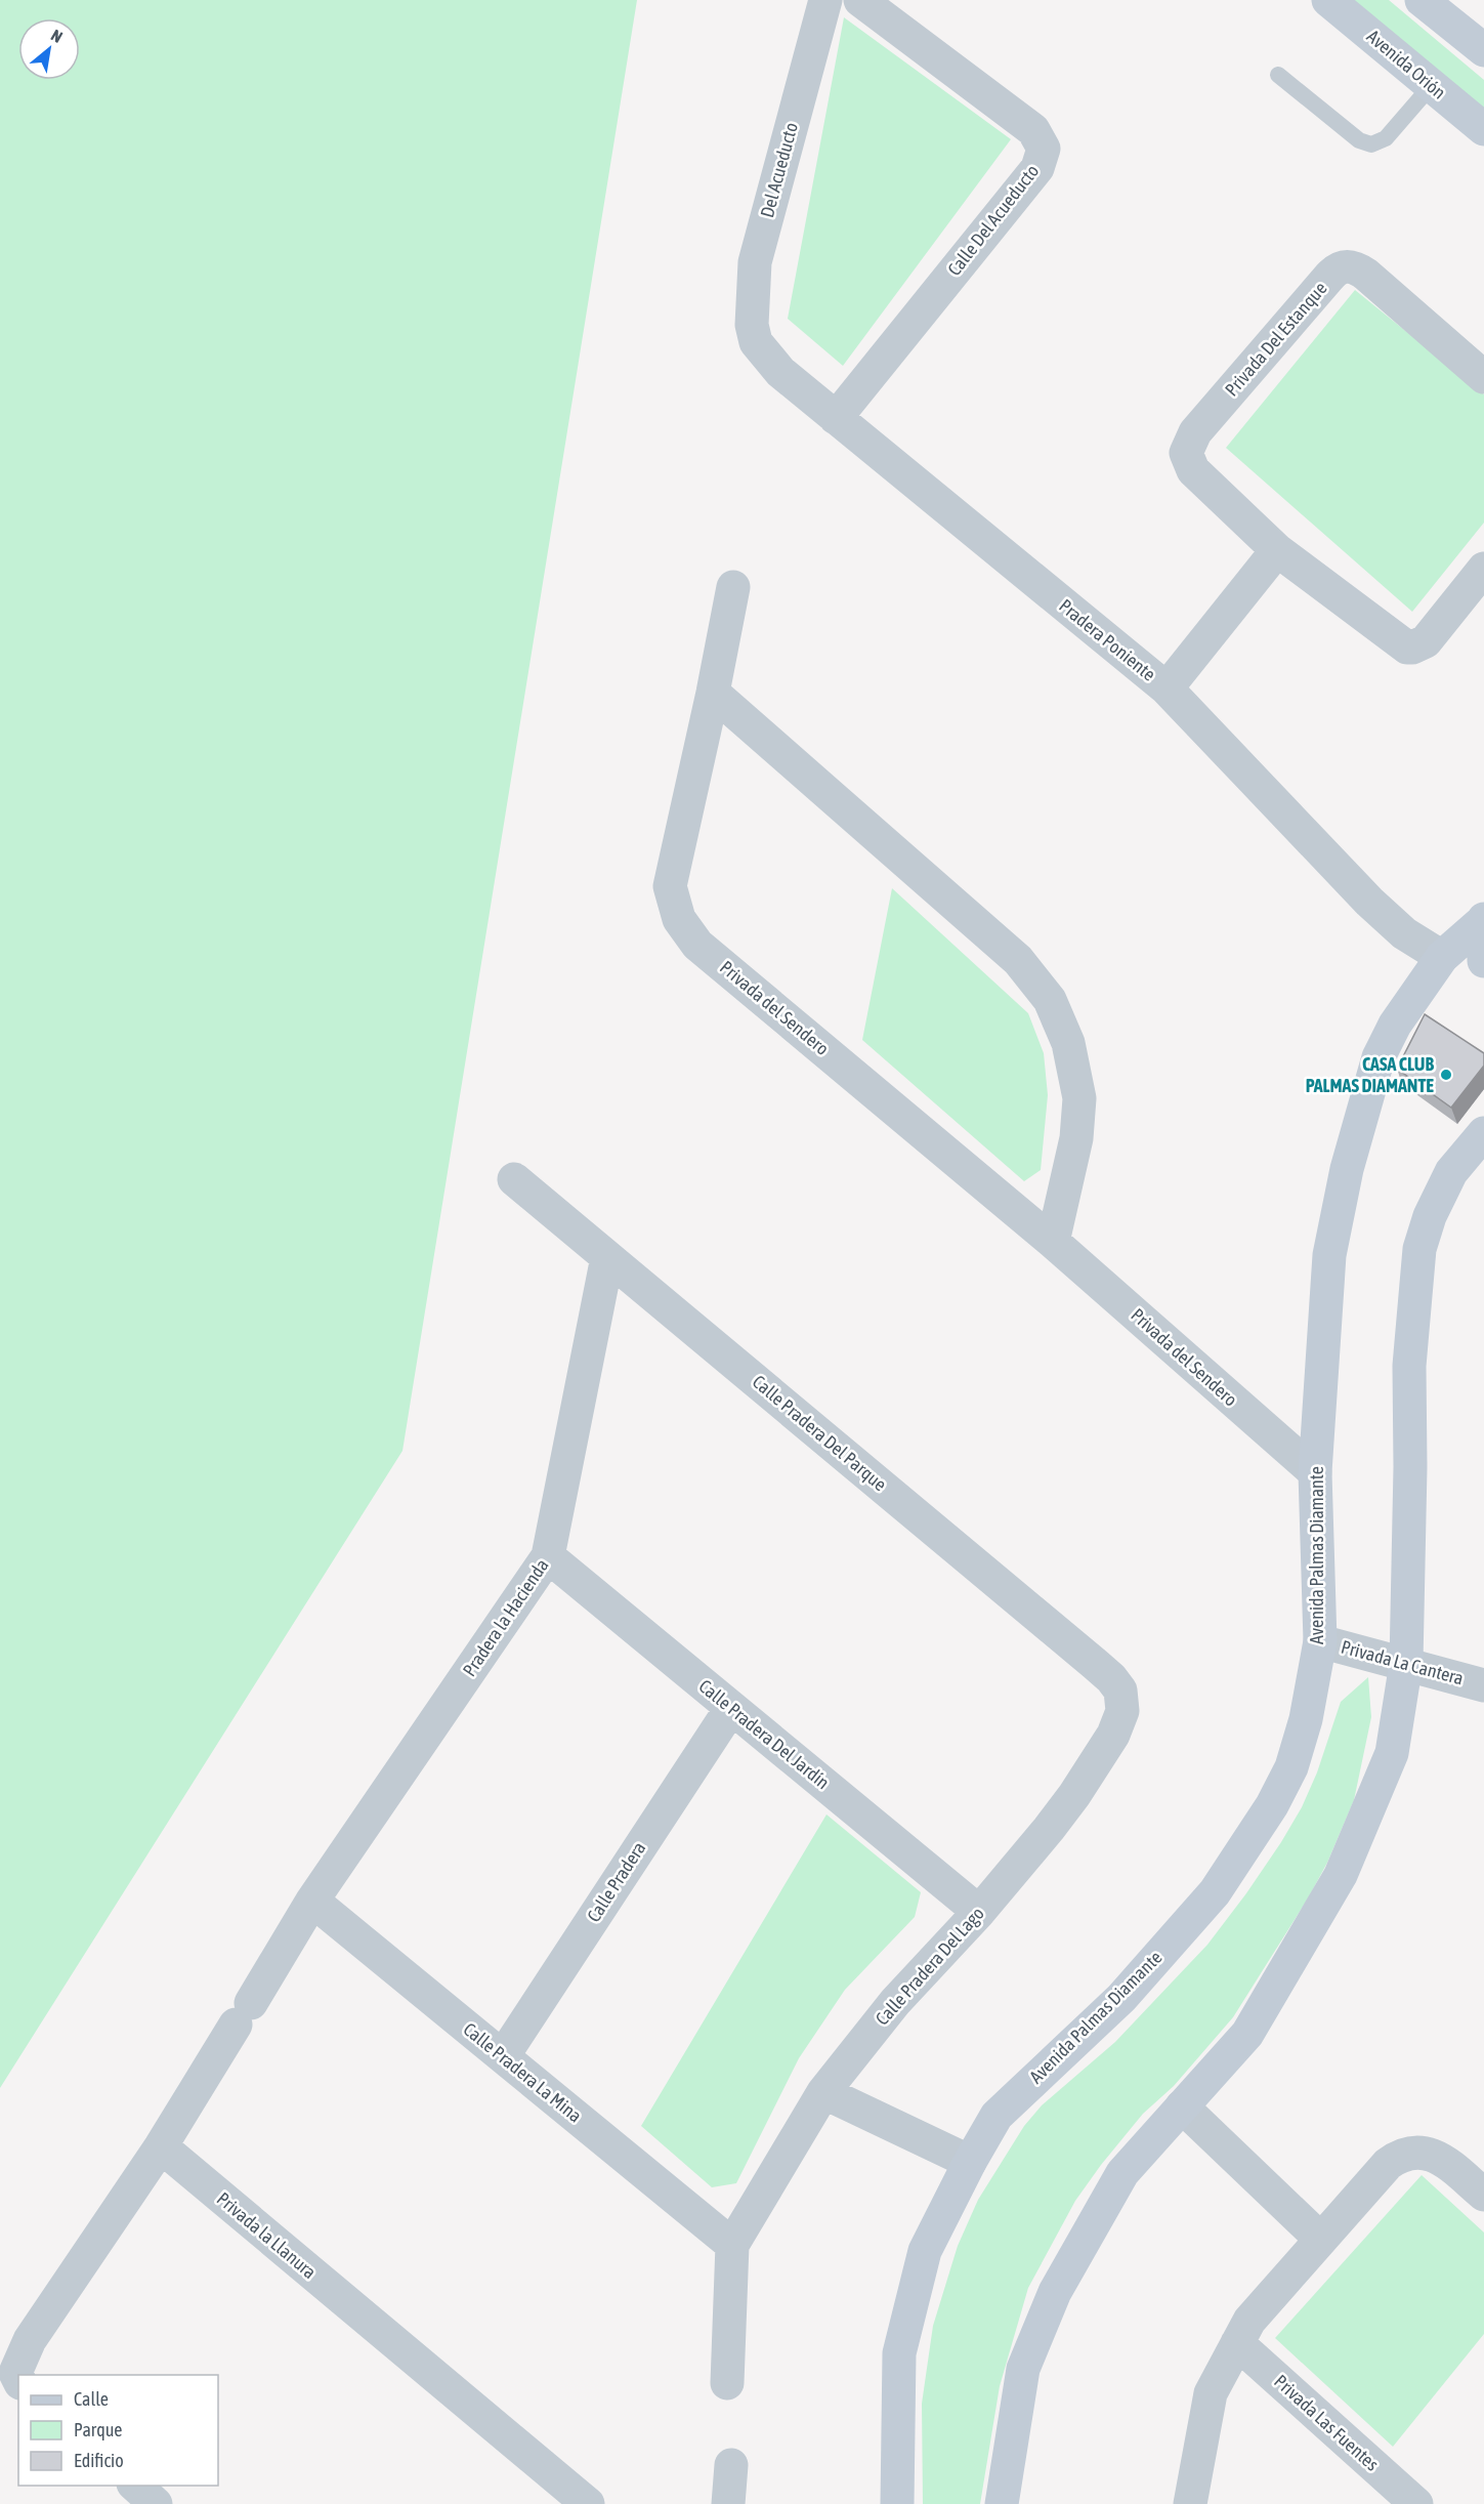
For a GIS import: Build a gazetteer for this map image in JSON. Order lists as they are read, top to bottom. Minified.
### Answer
{"streets":{"street":["Avenida Orión","Del Acueducto","Calle Del Acueducto","Privada Del Estanque","Pradera Poniente","Privada del Sendero","Calle Pradera Del Parque","Avenida Palmas Diamante","Pradera la Hacienda","Privada La Cantera","Calle Pradera Del Jardín","Calle Pradera","Calle Pradera Del Lago","Calle Pradera La Mina","Privada la Llanura","Privada Las Fuentes"]},"crossings":[["Del Acueducto","Pradera Poniente"],["Calle Del Acueducto","Pradera Poniente"],["Pradera Poniente","Avenida Palmas Diamante"],["Privada del Sendero","Avenida Palmas Diamante"],["Calle Pradera Del Parque","Pradera la Hacienda"],["Calle Pradera Del Parque","Calle Pradera Del Lago"],["Avenida Palmas Diamante","Privada La Cantera"],["Pradera la Hacienda","Calle Pradera Del Jardín"],["Pradera la Hacienda","Calle Pradera La Mina"],["Pradera la Hacienda","Privada la Llanura"],["Calle Pradera Del Jardín","Calle Pradera"],["Calle Pradera Del Jardín","Calle Pradera Del Lago"],["Calle Pradera","Calle Pradera La Mina"],["Calle Pradera Del Lago","Calle Pradera La Mina"]],"places":["CASA CLUB PALMAS DIAMANTE"],"legend":["Calle","Parque","Edificio"],"north":"top right"}
